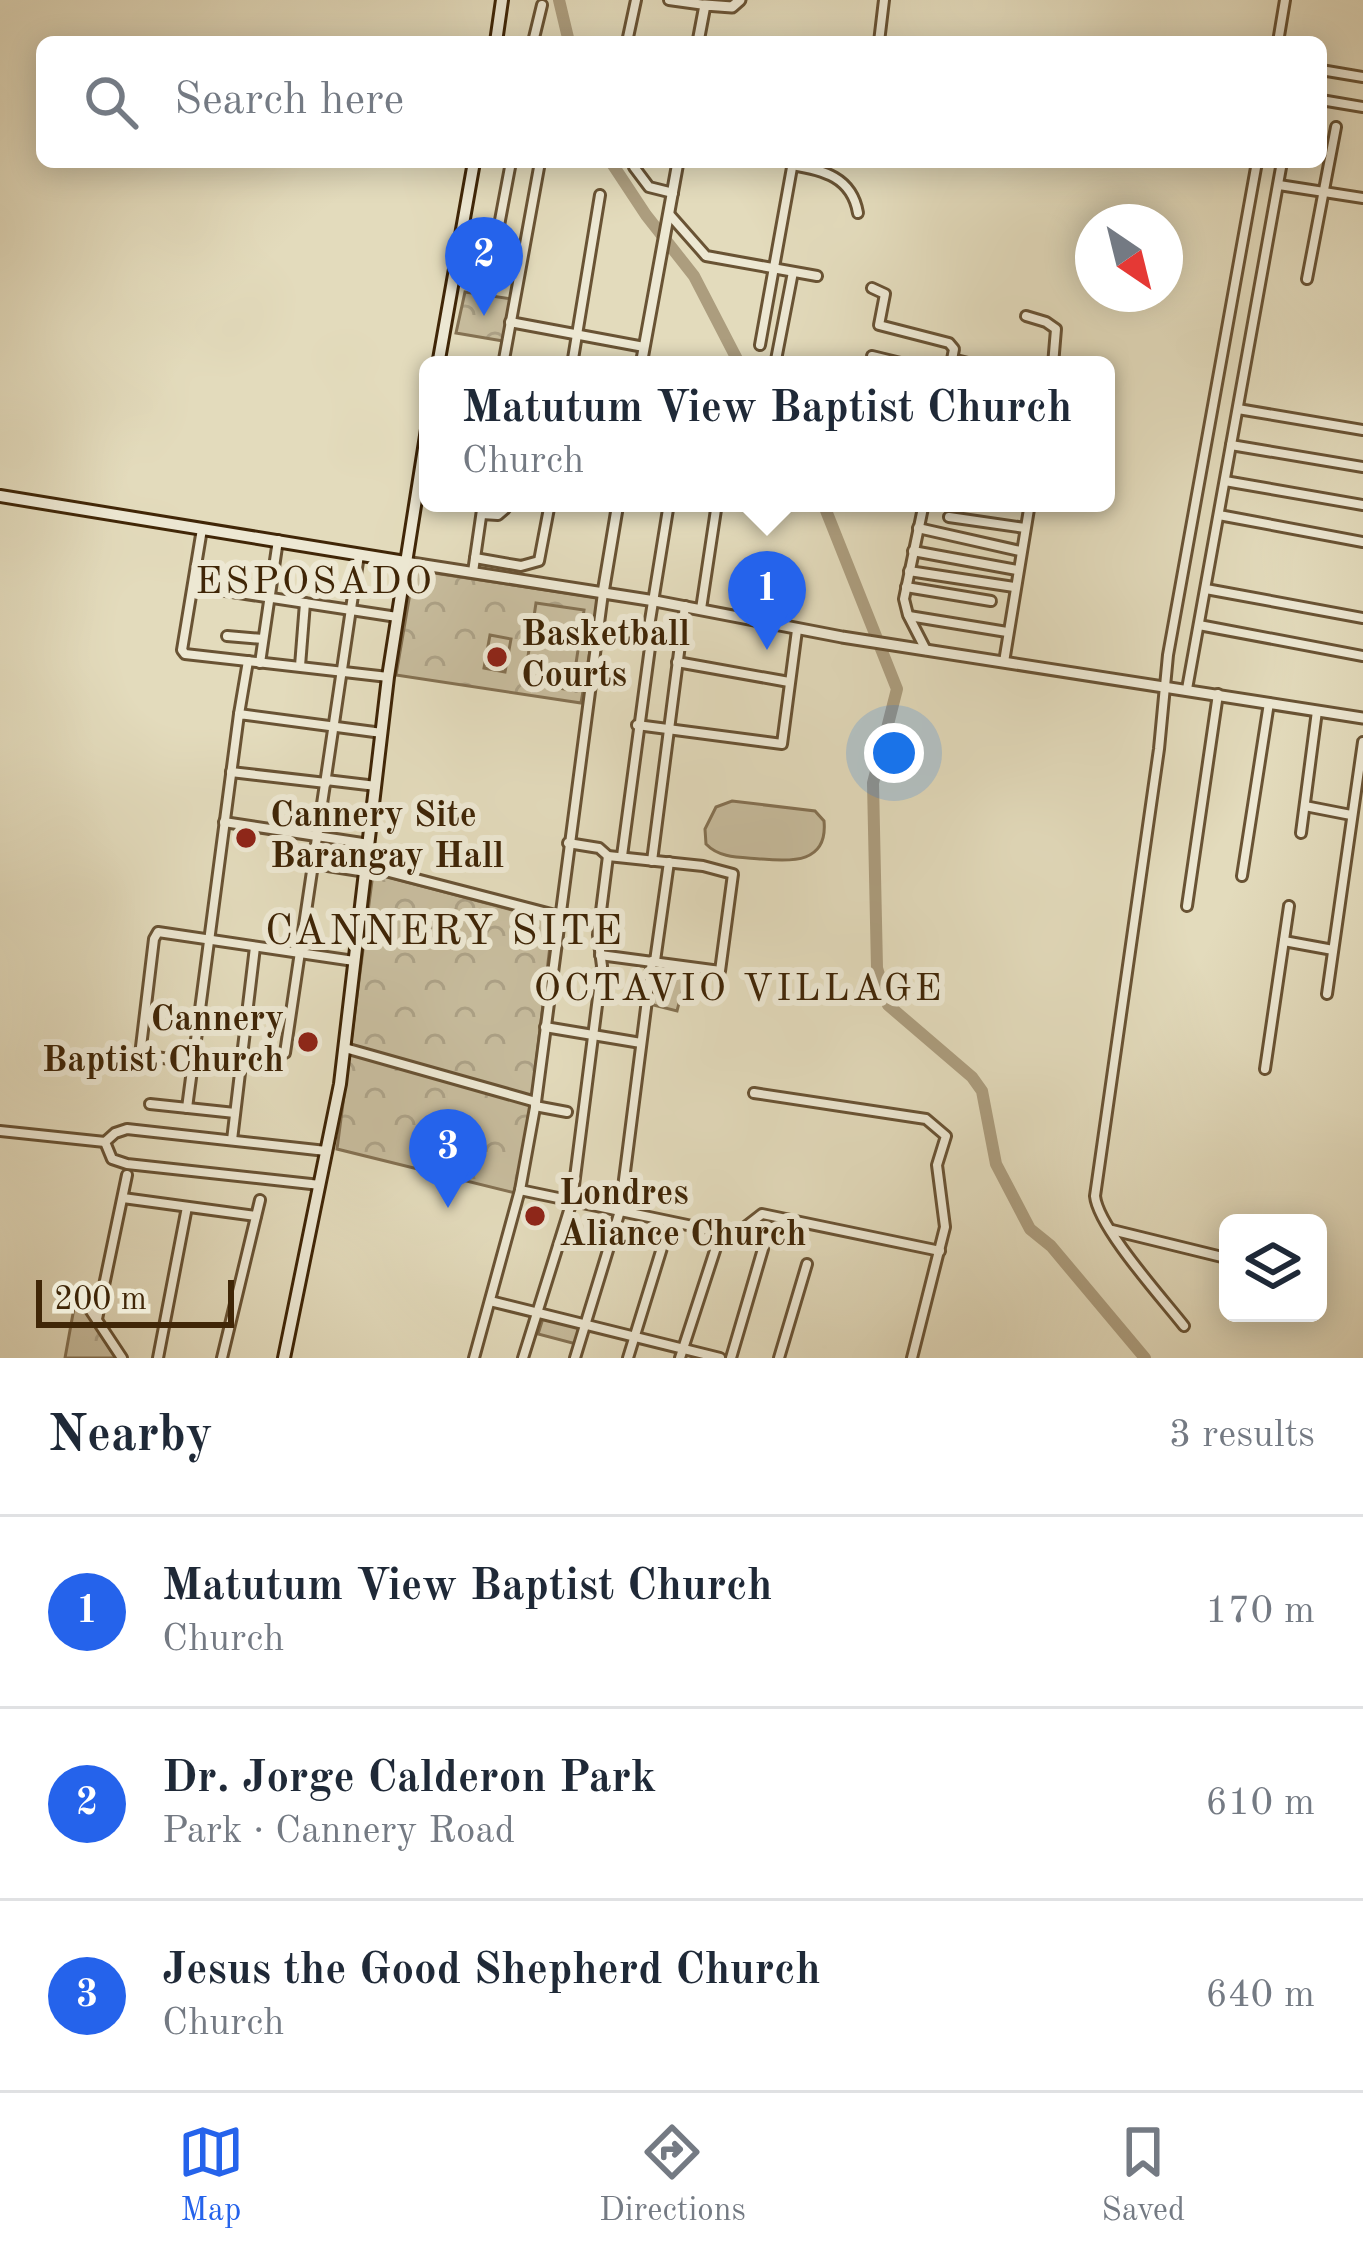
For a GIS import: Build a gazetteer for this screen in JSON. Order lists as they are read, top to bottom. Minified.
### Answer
{"districts":["ESPOSADO","CANNERY SITE","OCTAVIO VILLAGE"],"places":["Basketball Courts","Cannery Site Barangay Hall","Cannery Baptist Church","Londres Aliance Church"],"scale_bar":"200 m","north":"bottom right","page":{"search":"Search here","pins":["2","1","3"],"popup":["Matutum View Baptist Church","Church"],"scale":"200 m","heading":["Nearby","3 results"],"list":[{"mark":"1","name":"Matutum View Baptist Church","note":"Church","value":"170 m"},{"mark":"2","name":"Dr. Jorge Calderon Park","note":"Park · Cannery Road","value":"610 m"},{"mark":"3","name":"Jesus the Good Shepherd Church","note":"Church","value":"640 m"}],"nav":["Map","Directions","Saved"]}}
